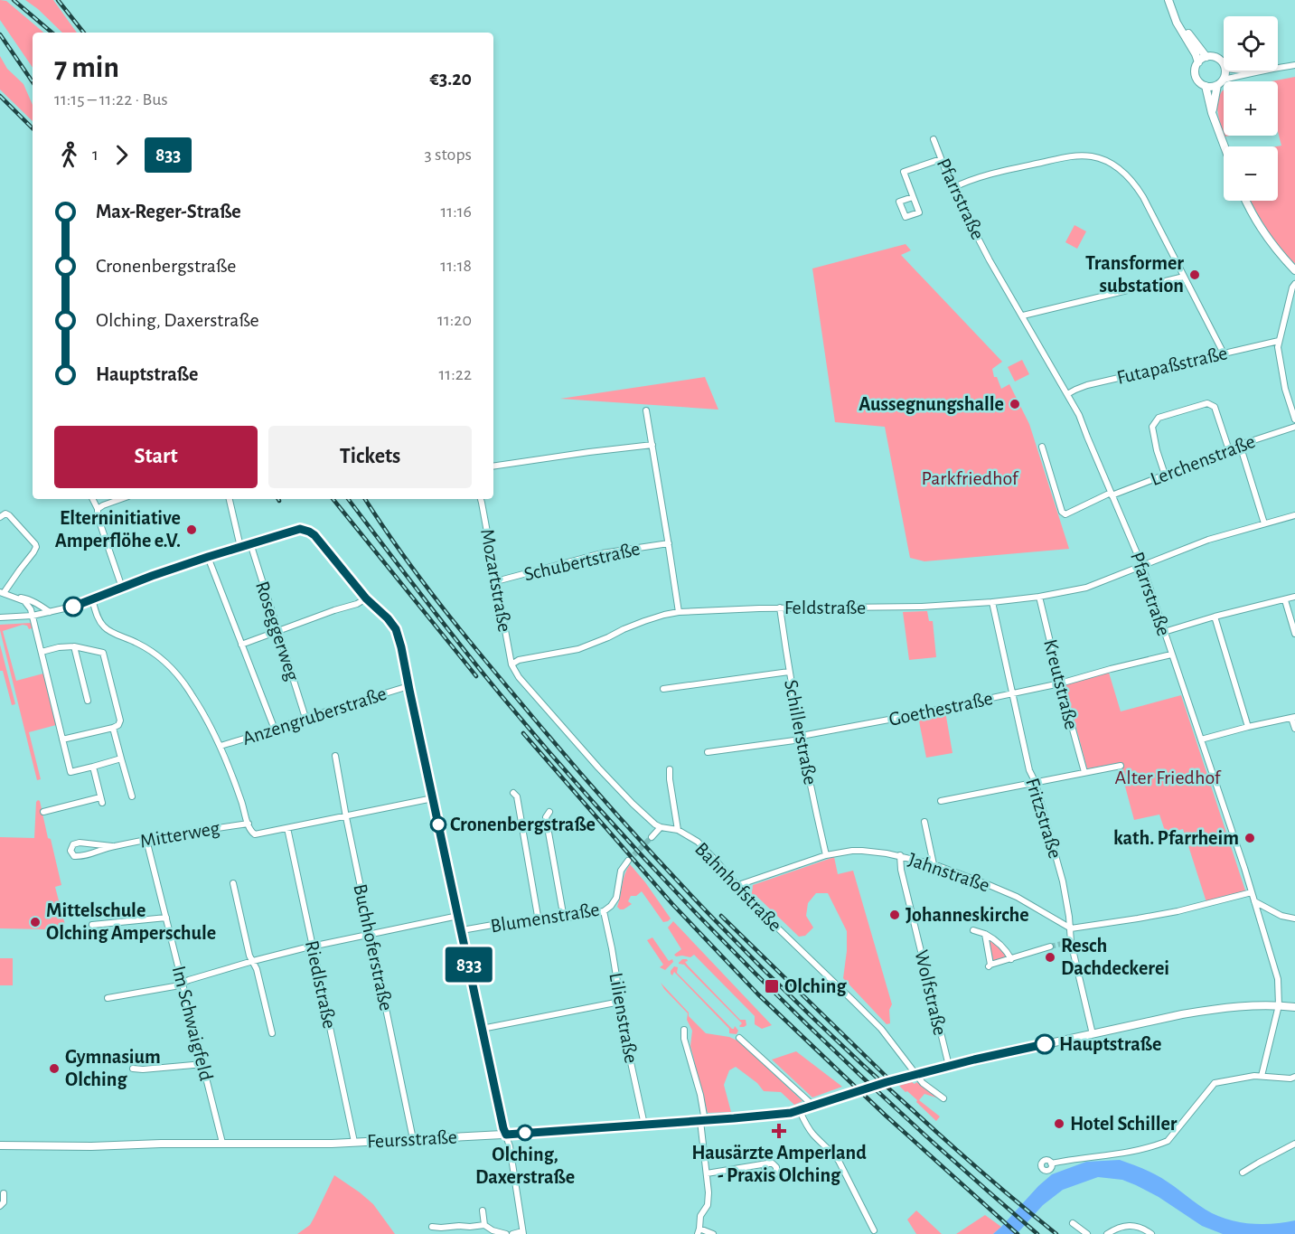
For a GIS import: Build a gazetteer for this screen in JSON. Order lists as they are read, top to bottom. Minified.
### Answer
{"streets":{"street":["Pfarrstraße","Futapaßstraße","Lerchenstraße","Schubertstraße","Mozartstraße","Feldstraße","Roseggerweg","Kreutstraße","Goethestraße","Anzengruberstraße","Schillerstraße","Fritzstraße","Mitterweg","Jahnstraße","Bahnhofstraße","Blumenstraße","Buchhoferstraße","Riedlstraße","Wolfstraße","Lilienstraße","Im Schwaigfeld","Feursstraße"]},"crossings":[["Pfarrstraße","Futapaßstraße"],["Pfarrstraße","Lerchenstraße"],["Pfarrstraße","Feldstraße"],["Pfarrstraße","Goethestraße"],["Schubertstraße","Mozartstraße"],["Mozartstraße","Feldstraße"],["Feldstraße","Kreutstraße"],["Feldstraße","Schillerstraße"],["Feldstraße","Fritzstraße"],["Roseggerweg","Anzengruberstraße"],["Kreutstraße","Goethestraße"],["Goethestraße","Schillerstraße"],["Goethestraße","Fritzstraße"],["Schillerstraße","Jahnstraße"],["Fritzstraße","Jahnstraße"],["Mitterweg","Im Schwaigfeld"],["Jahnstraße","Bahnhofstraße"],["Jahnstraße","Wolfstraße"],["Bahnhofstraße","Feursstraße"],["Blumenstraße","Lilienstraße"],["Buchhoferstraße","Feursstraße"],["Riedlstraße","Feursstraße"],["Lilienstraße","Feursstraße"],["Im Schwaigfeld","Feursstraße"]],"parks":["Parkfriedhof","Alter Friedhof"],"places":{"other":["Transformer substation","Aussegnungshalle","Elterninitiative Amperflöhe e.V.","Cronenbergstraße","kath. Pfarrheim","Johanneskirche","Mittelschule Olching Amperschule","Resch Dachdeckerei","Hauptstraße","Gymnasium Olching","Hotel Schiller","Olching, Daxerstraße"],"transit":["Olching"],"health":["Hausärzte Amperland - Praxis Olching"]},"lines":["bus line 833"],"page":{"on_map":"833","map_buttons":["+","−"],"heading":["7 min","11:15 – 11:22 · Bus","€3.20"],"legs":["1","833","3 stops"],"list":[{"name":"Max-Reger-Straße","value":"11:16"},{"name":"Cronenbergstraße","value":"11:18"},{"name":"Olching, Daxerstraße","value":"11:20"},{"name":"Hauptstraße","value":"11:22"}],"buttons":["Start","Tickets"]}}
